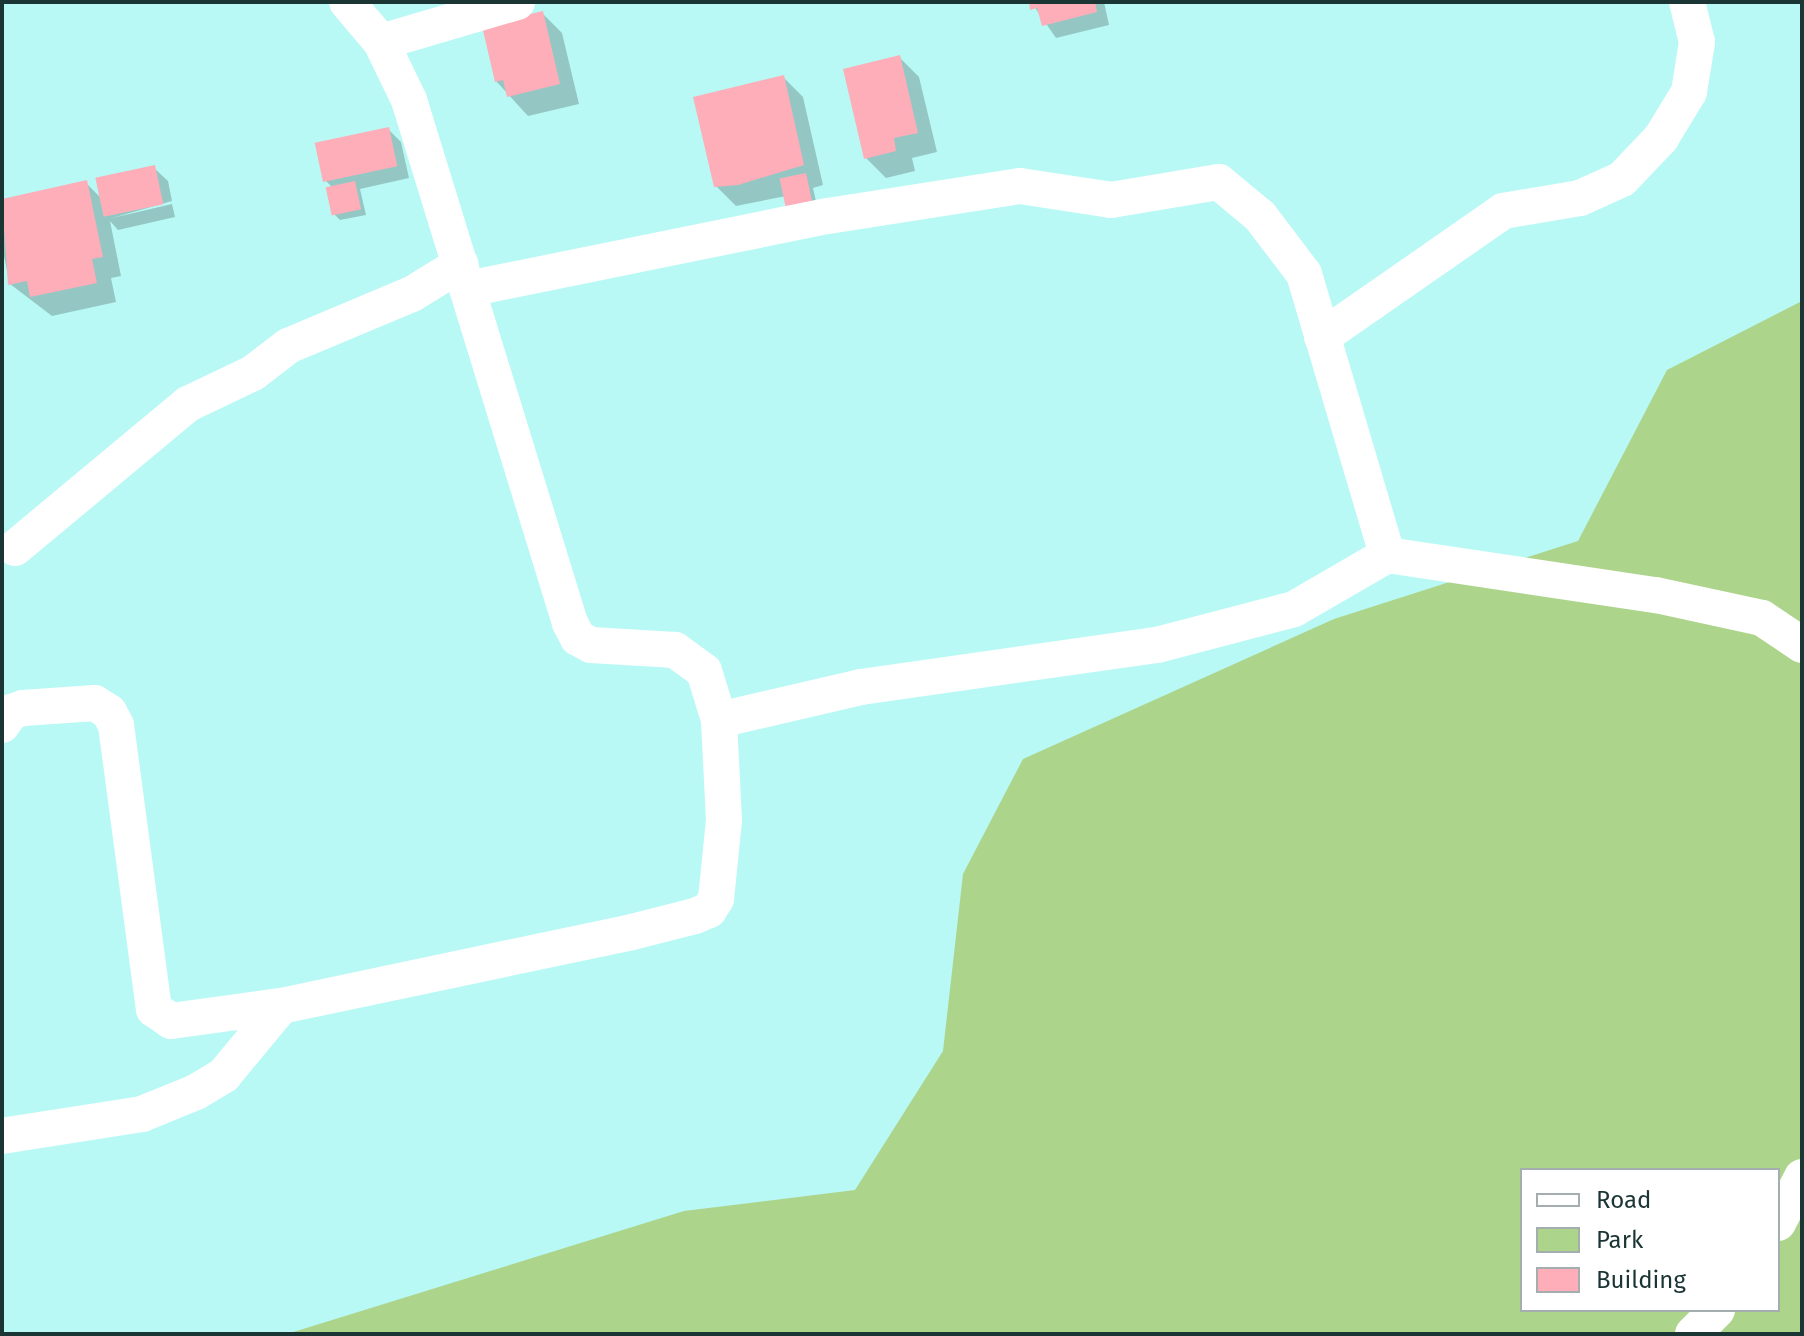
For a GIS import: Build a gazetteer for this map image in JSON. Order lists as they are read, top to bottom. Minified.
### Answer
{"legend":["Road","Park","Building"]}
